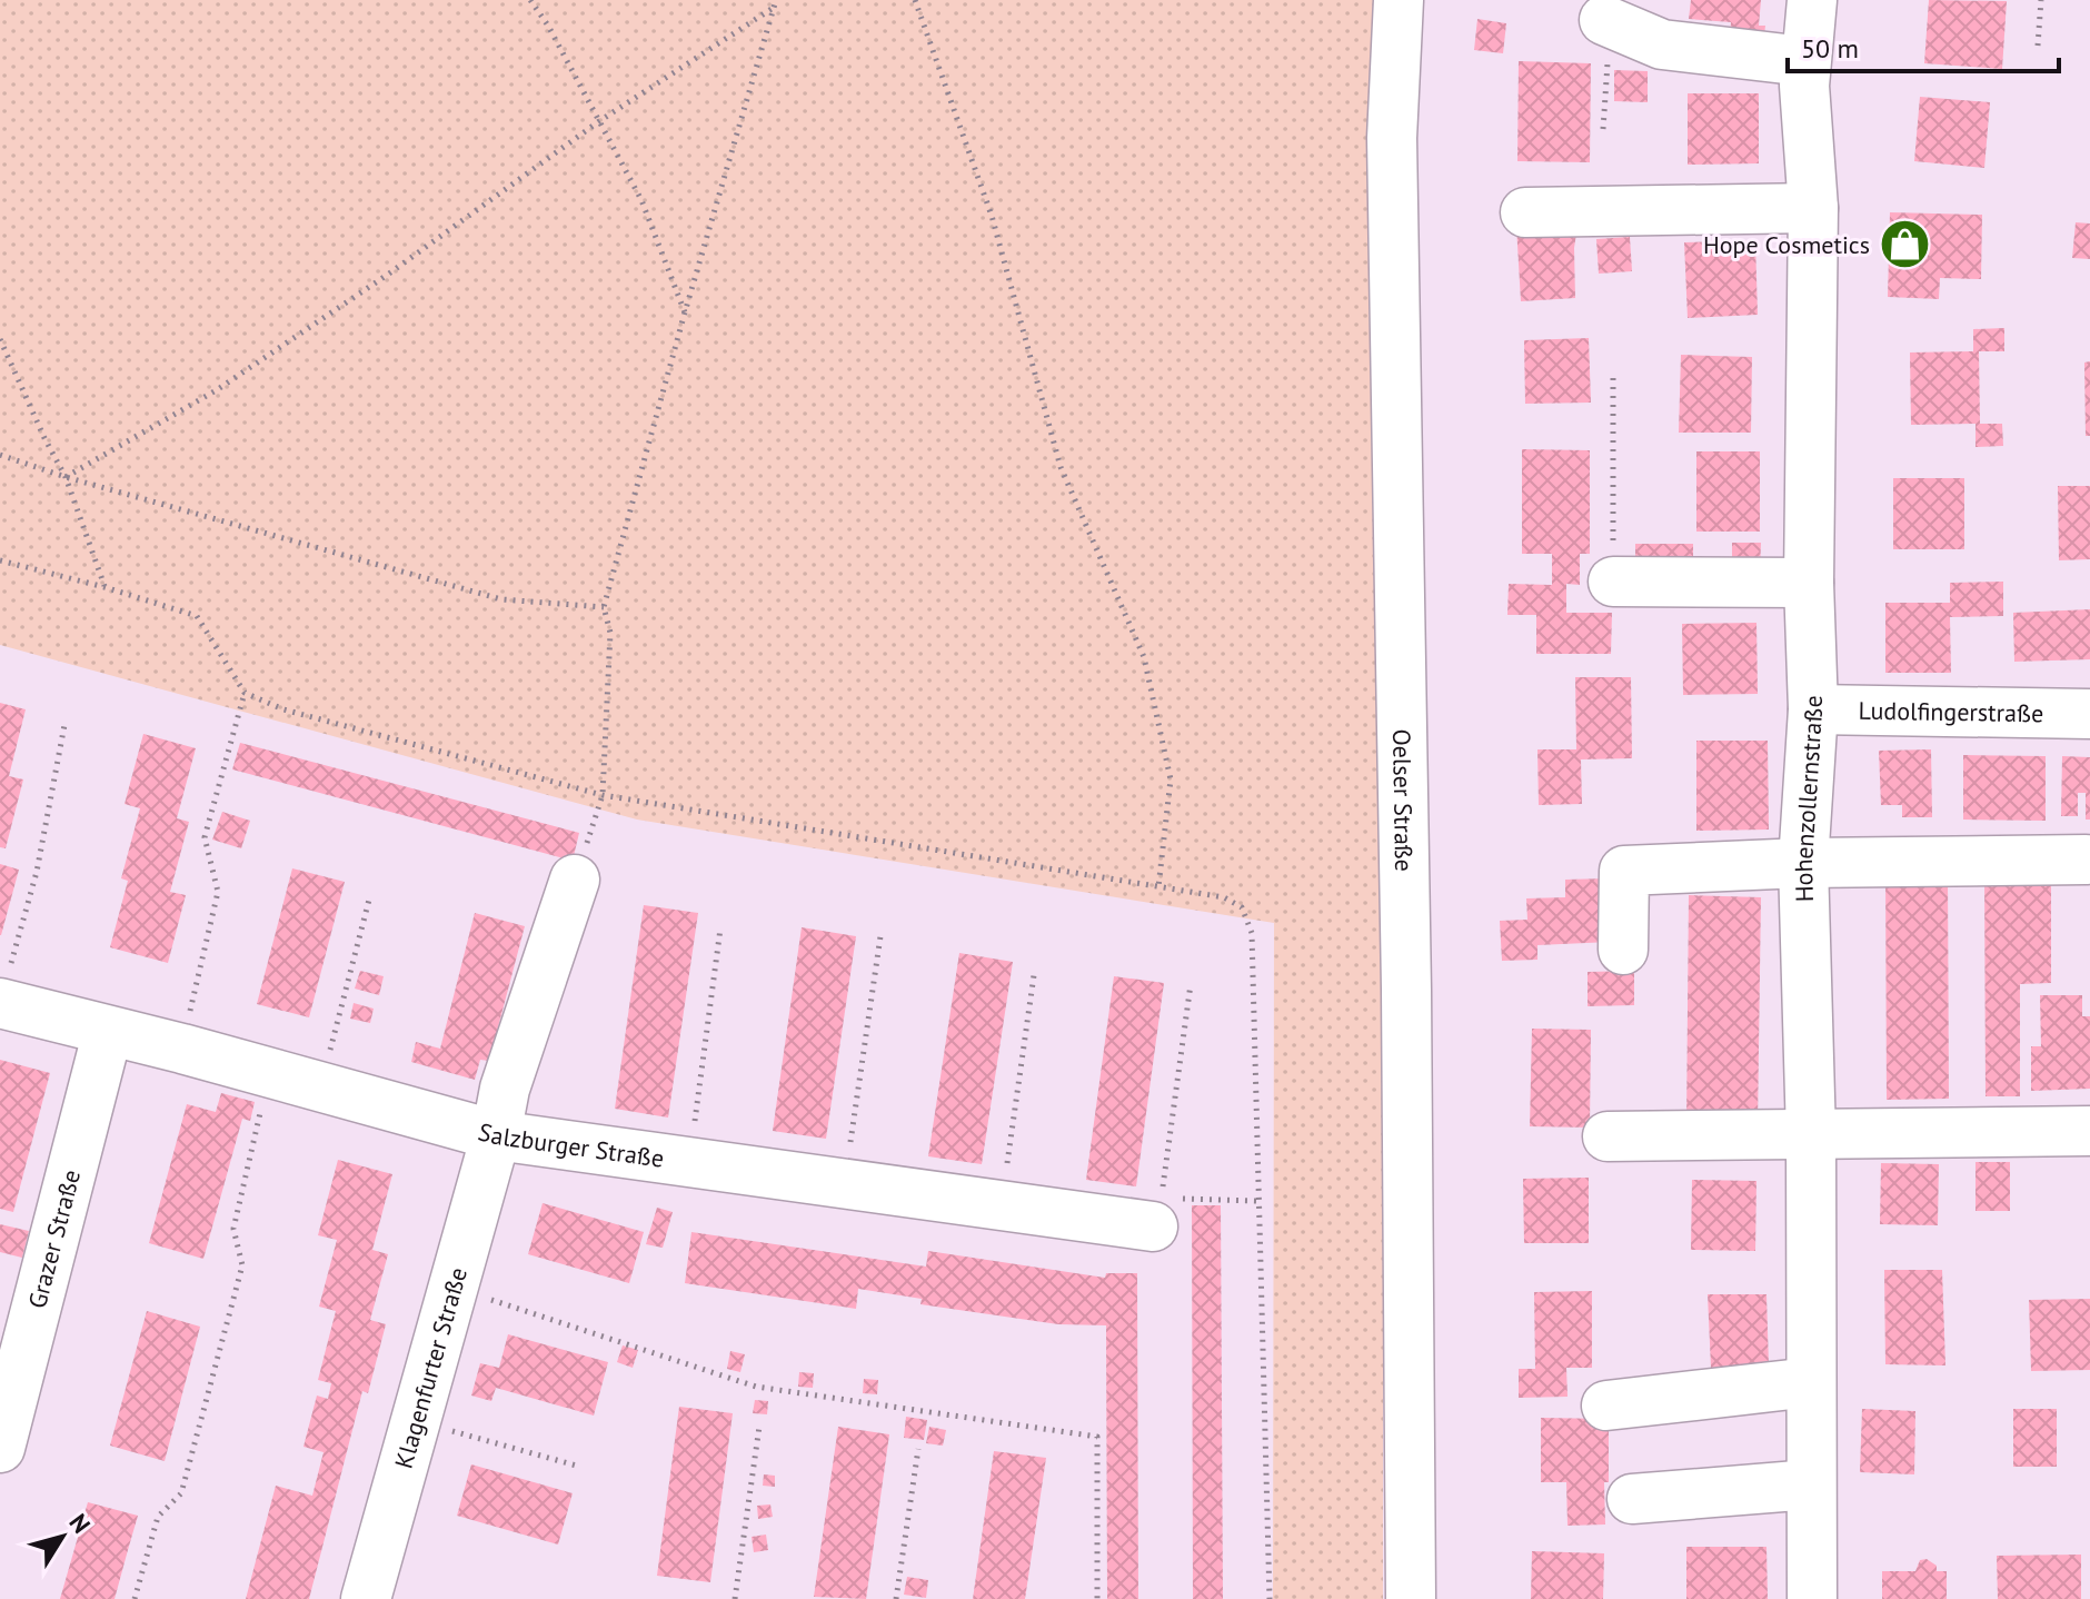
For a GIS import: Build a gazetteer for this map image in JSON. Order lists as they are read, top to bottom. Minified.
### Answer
{"streets":{"street":["Ludolfingerstraße","Oelser Straße","Hohenzollernstraße","Salzburger Straße","Grazer Straße","Klagenfurter Straße"]},"crossings":[["Ludolfingerstraße","Hohenzollernstraße"],["Salzburger Straße","Grazer Straße"],["Salzburger Straße","Klagenfurter Straße"]],"places":{"shop":["Hope Cosmetics"]},"scale_bar":"50 m","north":"top right"}
